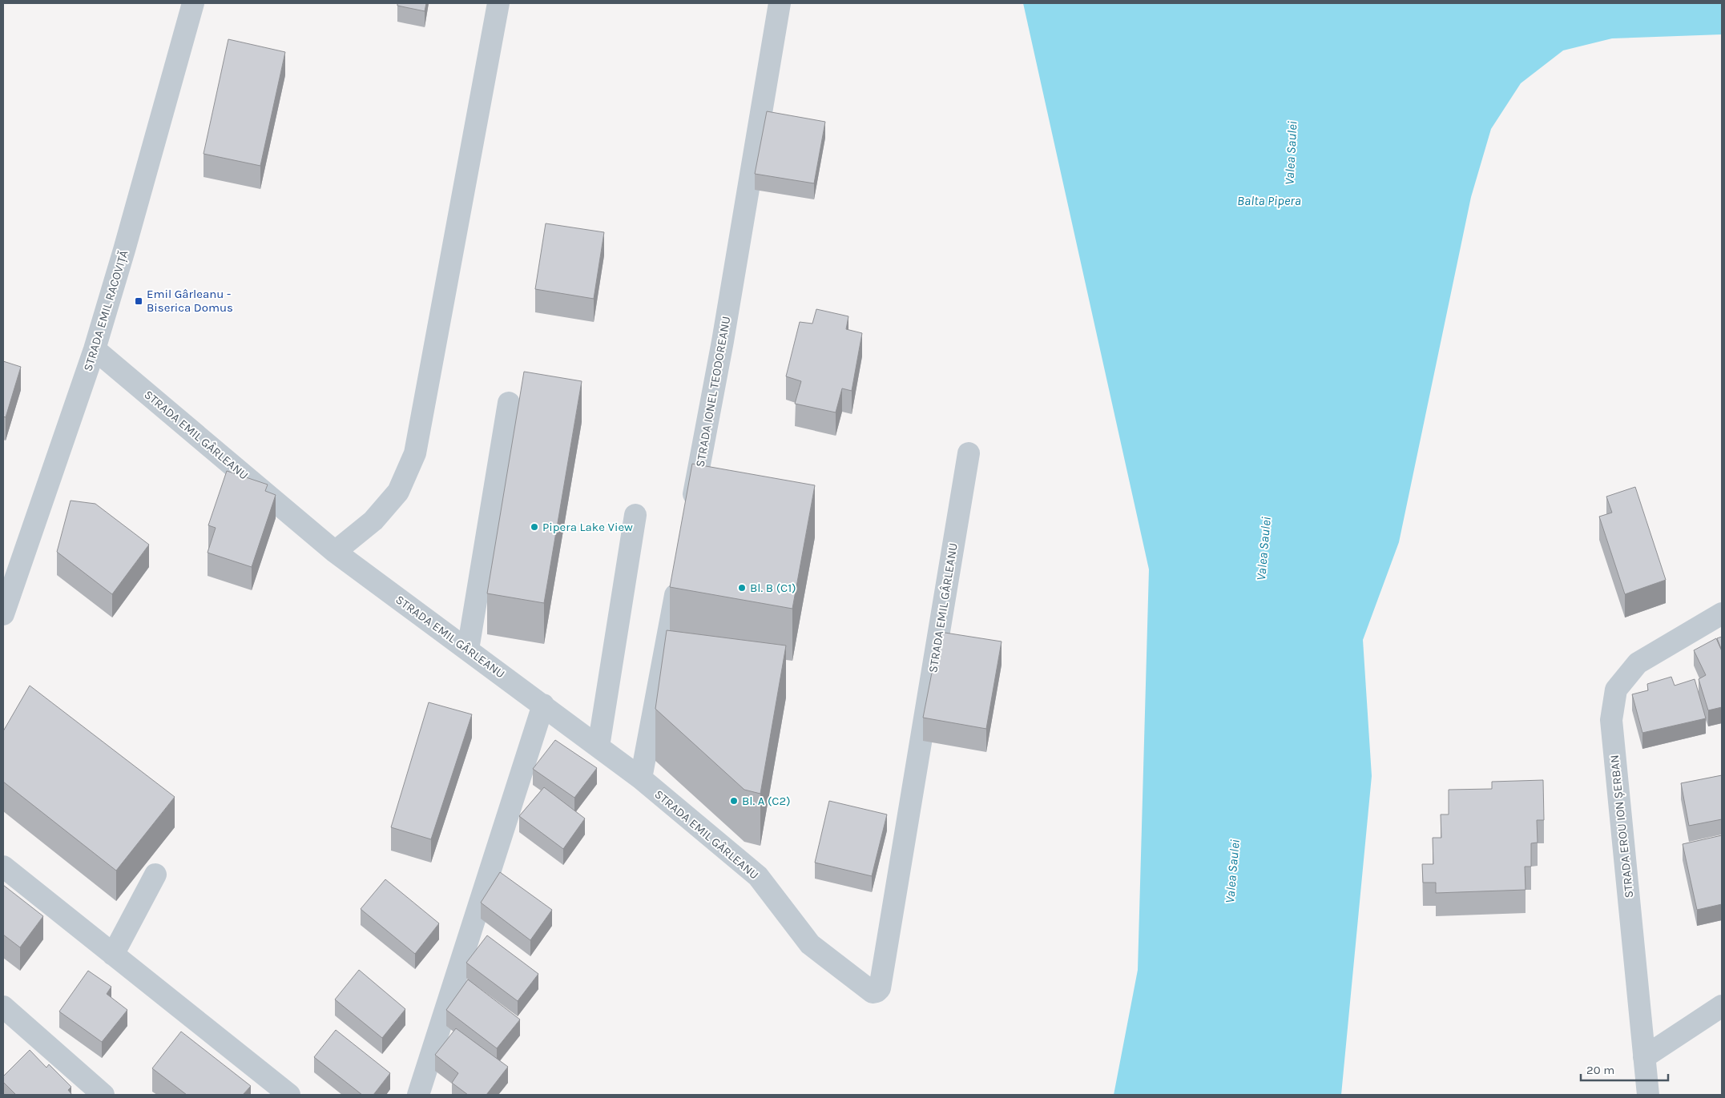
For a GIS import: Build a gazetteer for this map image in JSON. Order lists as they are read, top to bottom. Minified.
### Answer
{"streets":{"street":["STRADA EMIL RACOVIȚĂ","STRADA IONEL TEODOREANU","STRADA EMIL GÂRLEANU","STRADA EROU ION ȘERBAN"]},"crossings":[["STRADA EMIL RACOVIȚĂ","STRADA EMIL GÂRLEANU"]],"water":["Valea Saulei","Balta Pipera"],"places":{"transit":["Emil Gârleanu - Biserica Domus"],"other":["Pipera Lake View","Bl. B (C1)","Bl. A (C2)"]},"scale_bar":"20 m"}
